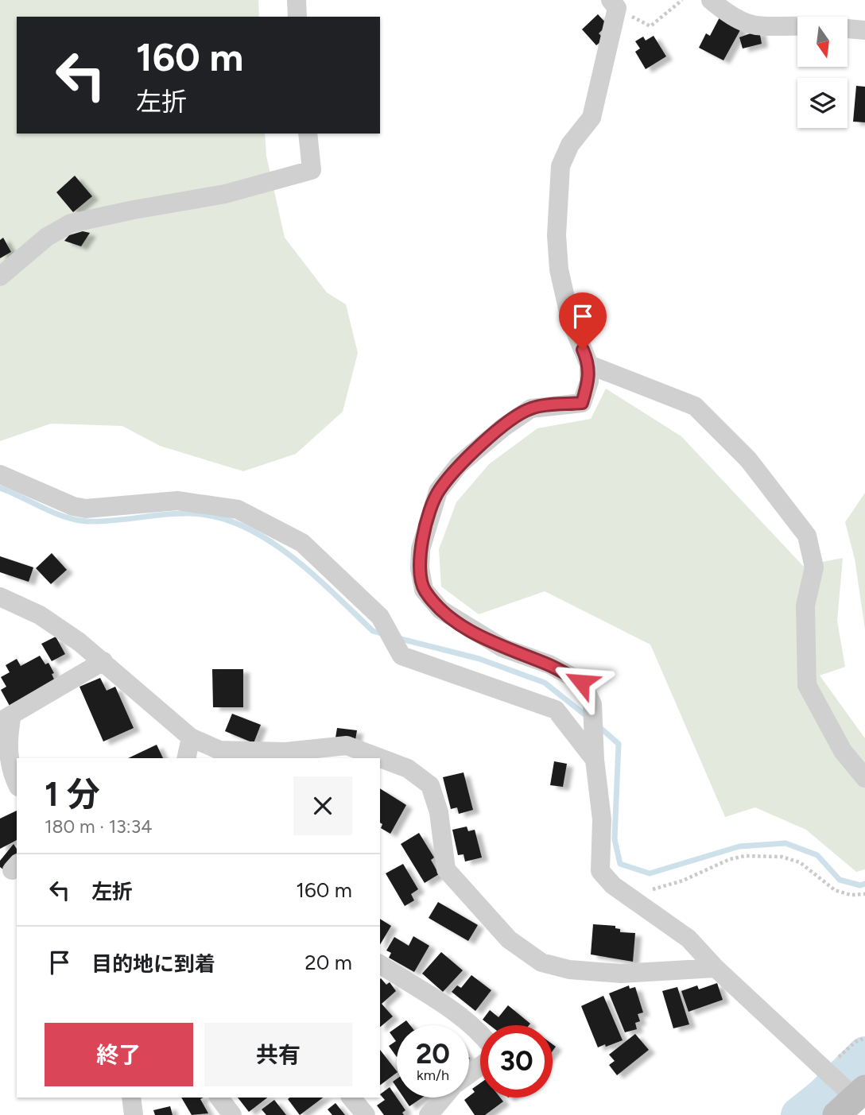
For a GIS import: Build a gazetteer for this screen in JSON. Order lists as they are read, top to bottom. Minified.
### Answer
{"north":"bottom","page":{"turn":["160 m","左折"],"heading":["1 分","180 m · 13:34"],"list":[{"name":"左折","value":"160 m"},{"name":"目的地に到着","value":"20 m"}],"buttons":["終了","共有"],"speed":"20 km/h","limit":"30"}}
